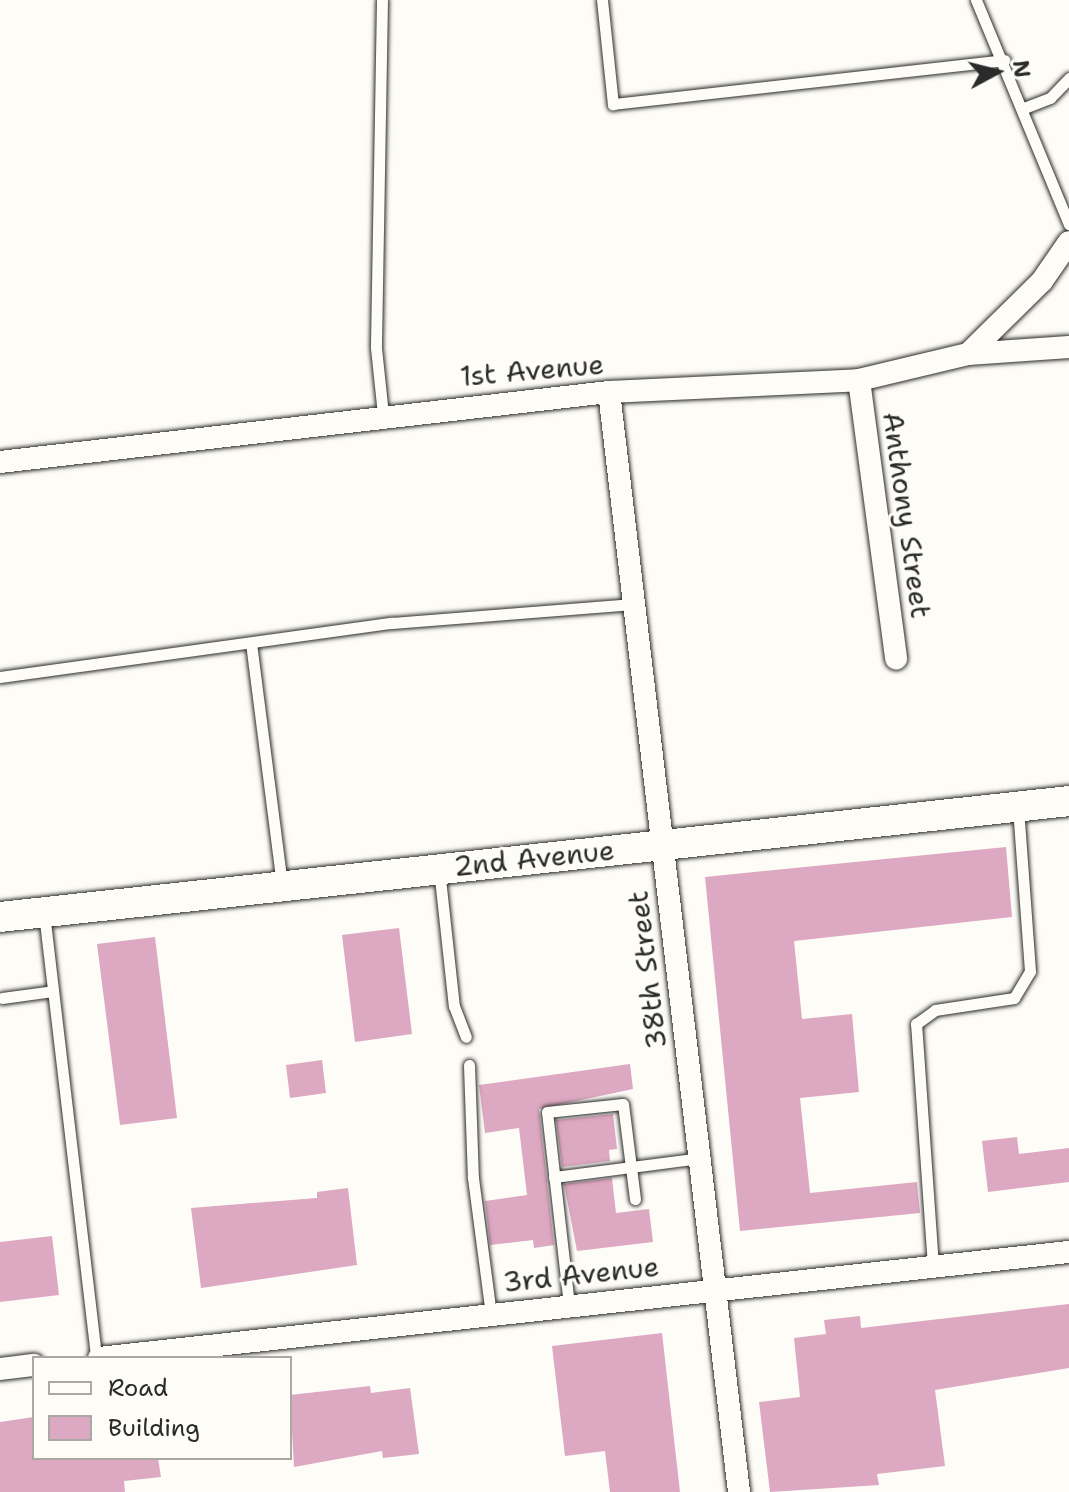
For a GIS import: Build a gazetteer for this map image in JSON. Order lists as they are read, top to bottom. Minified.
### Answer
{"streets":{"main road":["2nd Avenue"],"street":["1st Avenue","Anthony Street","38th Street","3rd Avenue"]},"crossings":[["1st Avenue","Anthony Street"],["1st Avenue","38th Street"],["2nd Avenue","38th Street"],["38th Street","3rd Avenue"]],"legend":["Road","Building"],"north":"right"}
